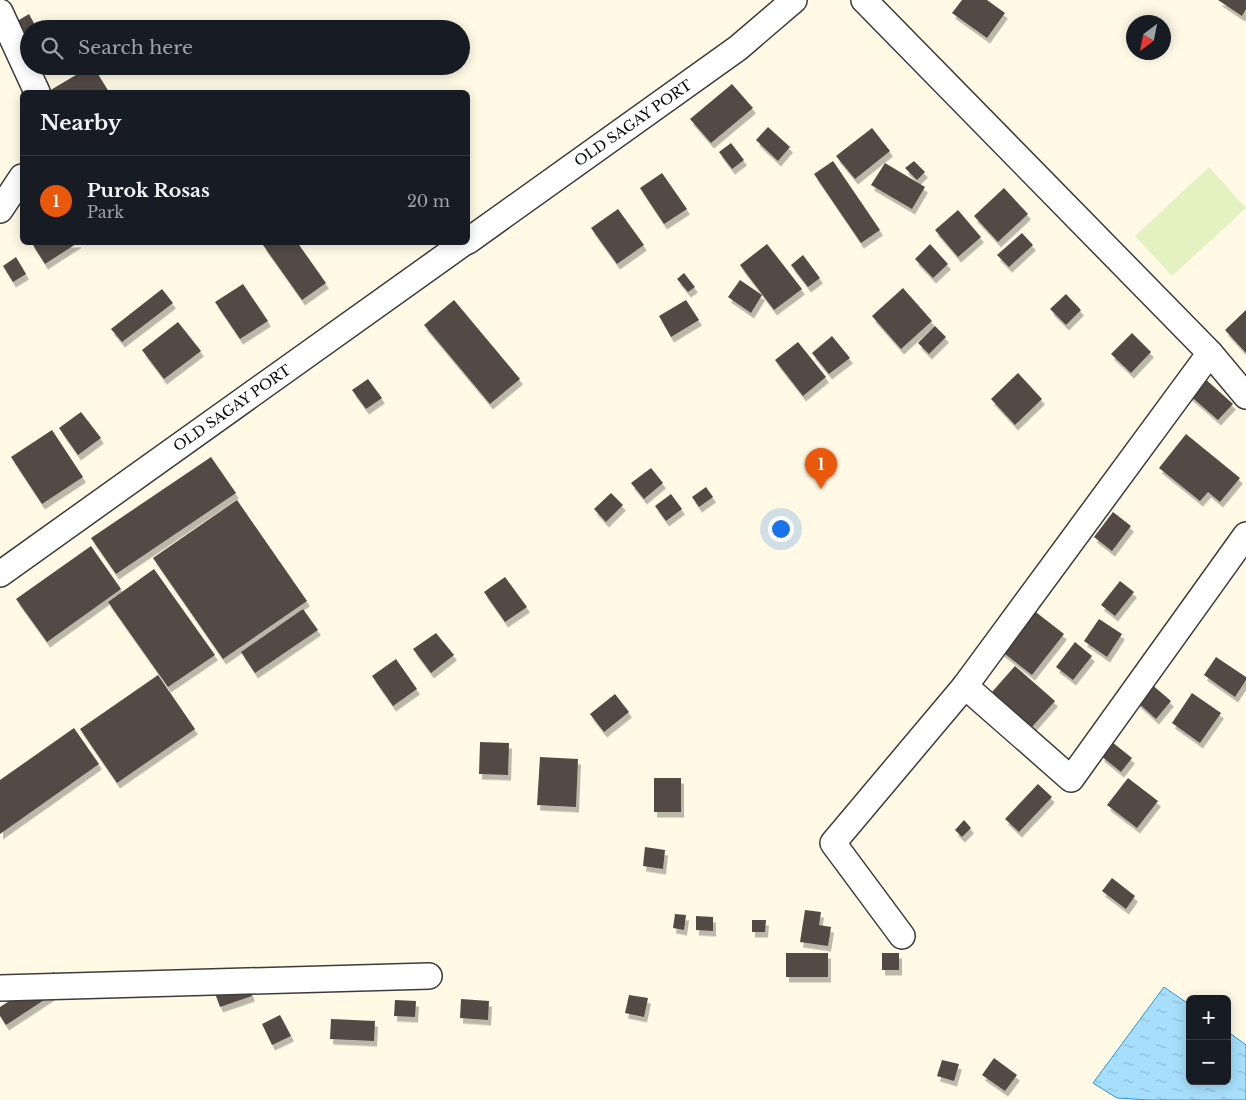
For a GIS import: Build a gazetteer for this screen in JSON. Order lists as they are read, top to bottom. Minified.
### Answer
{"streets":{"street":["OLD SAGAY PORT"]},"north":"bottom left","page":{"search":"Search here","heading":"Nearby","list":[{"mark":"1","name":"Purok Rosas","note":"Park","value":"20 m"}],"pins":"1","map_buttons":["+","−"]}}
